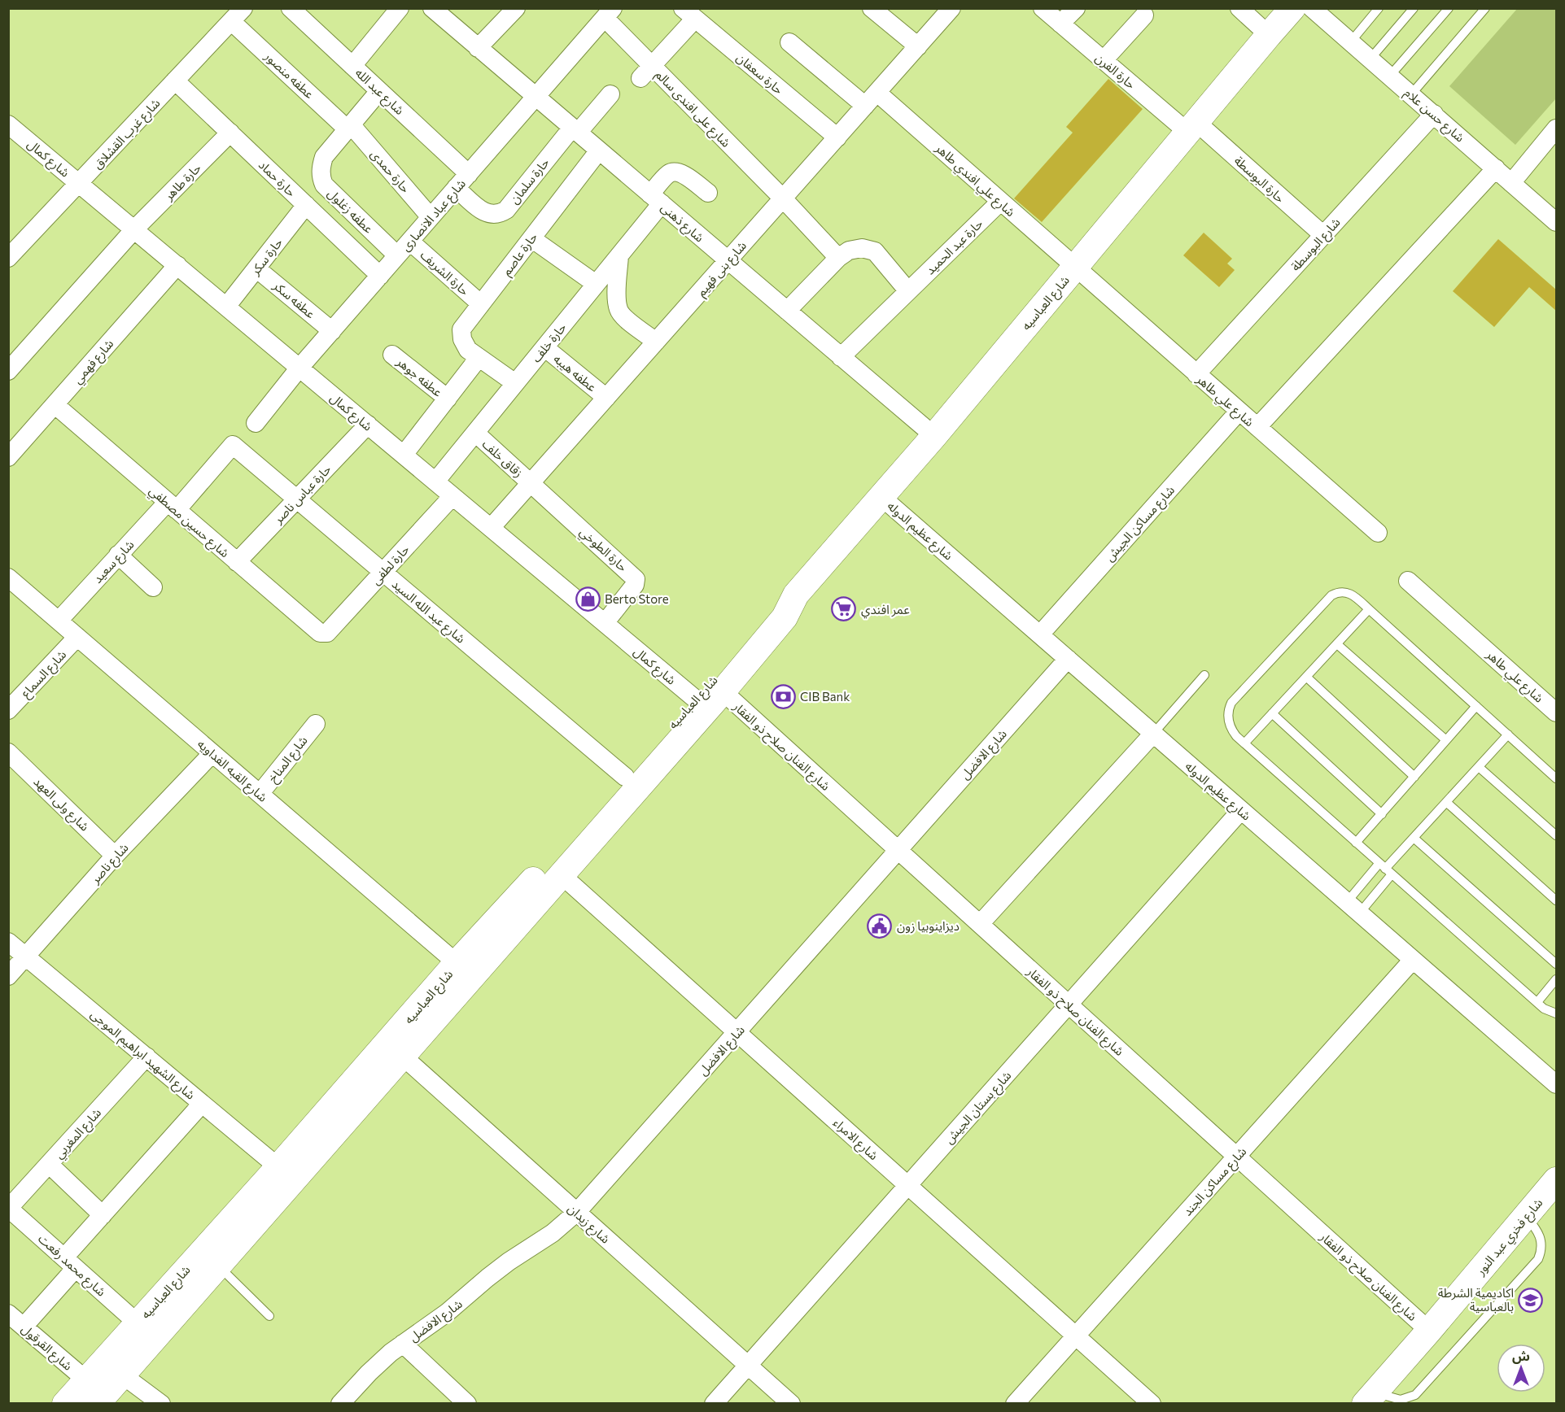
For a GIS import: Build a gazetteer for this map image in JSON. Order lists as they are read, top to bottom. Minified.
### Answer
{"streets":{"main road":["شارع العباسيه","شارع فخري عبد النور"],"street":["حارة الفرن","حارة سعفان","عطفه منصور","شارع عبد الله","شارع على افندى سالم","شارع حسن علام","شارع غرب القشلاق","شارع كمال","حارة حمدى","حارة حماد","حارة البوسطة","شارع علي افندي طاهر","حارة سلمان","حارة طاهر","عطفه زغلول","شارع عباد الانصارى","شارع ذهنى","شارع البوسطة","حارة عبد الحميد","حارة عاصم","حارة سكر","شارع بنى فهيم","حارة الشريف","عطفه سكر","حارة خلف","شارع فهمي","عطفه هيبه","عطفه جوهر","شارع علي طاهر","زقاق خلف","حارة عباس ناصر","شارع حسين مصطفي","شارع مساكن الجيش","شارع عظيم الدوله","حارة الطوخي","شارع سعيد","حارة لطفى","شارع عبد الله السيد","شارع السماع","شارع الفنان صلاح ذو الفقار","شارع الافضل","شارع المناخ","شارع القبه الفداويه","شارع ولى العهد","شارع ناصر","شارع الشهيد ابراهيم الموجى","شارع بستان الجيش","شارع المغربي","شارع الامراء","شارع مساكن الجند","شارع زيدان","شارع محمد رفعت","شارع القرقول"]},"crossings":[["حارة الفرن","حارة البوسطة"],["حارة الفرن","شارع العباسيه"],["حارة سعفان","شارع بنى فهيم"],["عطفه منصور","شارع غرب القشلاق"],["عطفه منصور","حارة حمدى"],["عطفه منصور","عطفه زغلول"],["شارع عبد الله","عطفه زغلول"],["شارع عبد الله","شارع عباد الانصارى"],["شارع على افندى سالم","شارع عباد الانصارى"],["شارع على افندى سالم","شارع بنى فهيم"],["شارع حسن علام","شارع البوسطة"],["شارع غرب القشلاق","شارع كمال"],["شارع غرب القشلاق","حارة حماد"],["شارع كمال","حارة طاهر"],["شارع كمال","شارع عباد الانصارى"],["شارع كمال","حارة سكر"],["شارع كمال","شارع بنى فهيم"],["شارع كمال","شارع العباسيه"],["شارع كمال","حارة خلف"],["شارع كمال","شارع فهمي"],["شارع كمال","حارة عباس ناصر"],["شارع كمال","حارة الطوخي"],["شارع كمال","حارة لطفى"],["حارة حمدى","عطفه زغلول"],["حارة حمدى","شارع عباد الانصارى"],["حارة حماد","حارة طاهر"],["حارة حماد","شارع عباد الانصارى"],["حارة حماد","حارة سكر"],["حارة البوسطة","شارع البوسطة"],["حارة البوسطة","شارع العباسيه"],["شارع علي افندي طاهر","حارة عبد الحميد"],["شارع علي افندي طاهر","شارع بنى فهيم"],["شارع علي افندي طاهر","شارع العباسيه"],["شارع علي افندي طاهر","شارع علي طاهر"],["حارة سلمان","شارع عباد الانصارى"],["حارة سلمان","شارع ذهنى"],["عطفه زغلول","شارع عباد الانصارى"],["شارع عباد الانصارى","شارع ذهنى"],["شارع عباد الانصارى","حارة الشريف"],["شارع عباد الانصارى","عطفه سكر"],["شارع ذهنى","حارة عبد الحميد"],["شارع ذهنى","حارة عاصم"],["شارع ذهنى","شارع بنى فهيم"],["شارع ذهنى","شارع العباسيه"],["شارع ذهنى","حارة خلف"],["شارع البوسطة","شارع علي طاهر"],["حارة عاصم","حارة الشريف"],["حارة عاصم","حارة خلف"],["حارة سكر","عطفه سكر"],["شارع بنى فهيم","عطفه هيبه"],["شارع بنى فهيم","زقاق خلف"],["شارع بنى فهيم","حارة الطوخي"],["شارع العباسيه","شارع علي طاهر"],["شارع العباسيه","شارع عظيم الدوله"],["شارع العباسيه","شارع عبد الله السيد"],["شارع العباسيه","شارع الفنان صلاح ذو الفقار"],["شارع العباسيه","شارع القبه الفداويه"],["شارع العباسيه","شارع الشهيد ابراهيم الموجى"],["شارع العباسيه","شارع الامراء"],["شارع العباسيه","شارع زيدان"],["شارع العباسيه","شارع محمد رفعت"],["شارع العباسيه","شارع القرقول"],["حارة خلف","عطفه هيبه"],["حارة خلف","زقاق خلف"],["شارع فهمي","شارع حسين مصطفي"],["شارع علي طاهر","شارع مساكن الجيش"],["زقاق خلف","حارة الطوخي"],["حارة عباس ناصر","شارع حسين مصطفي"],["حارة عباس ناصر","شارع عبد الله السيد"],["شارع حسين مصطفي","شارع سعيد"],["شارع حسين مصطفي","حارة لطفى"],["شارع حسين مصطفي","شارع عبد الله السيد"],["شارع مساكن الجيش","شارع عظيم الدوله"],["شارع عظيم الدوله","شارع الافضل"],["شارع عظيم الدوله","شارع بستان الجيش"],["شارع عظيم الدوله","شارع مساكن الجند"],["شارع سعيد","شارع عبد الله السيد"],["شارع سعيد","شارع القبه الفداويه"],["حارة لطفى","شارع عبد الله السيد"],["شارع السماع","شارع القبه الفداويه"],["شارع الفنان صلاح ذو الفقار","شارع الافضل"],["شارع الفنان صلاح ذو الفقار","شارع بستان الجيش"],["شارع الفنان صلاح ذو الفقار","شارع مساكن الجند"],["شارع الفنان صلاح ذو الفقار","شارع فخري عبد النور"],["شارع الافضل","شارع الامراء"],["شارع الافضل","شارع زيدان"],["شارع المناخ","شارع القبه الفداويه"],["شارع القبه الفداويه","شارع ناصر"],["شارع ولى العهد","شارع ناصر"],["شارع ناصر","شارع الشهيد ابراهيم الموجى"],["شارع الشهيد ابراهيم الموجى","شارع المغربي"],["شارع بستان الجيش","شارع الامراء"],["شارع بستان الجيش","شارع زيدان"],["شارع المغربي","شارع محمد رفعت"],["شارع الامراء","شارع مساكن الجند"]],"places":{"shop":["Berto Store"],"supermarket":["عمر افندي"],"bank":["CIB Bank"],"public building":["ديزاينوبيا زون"],"school or university":["اكاديمية الشرطة بالعباسية"]},"north":"top"}
